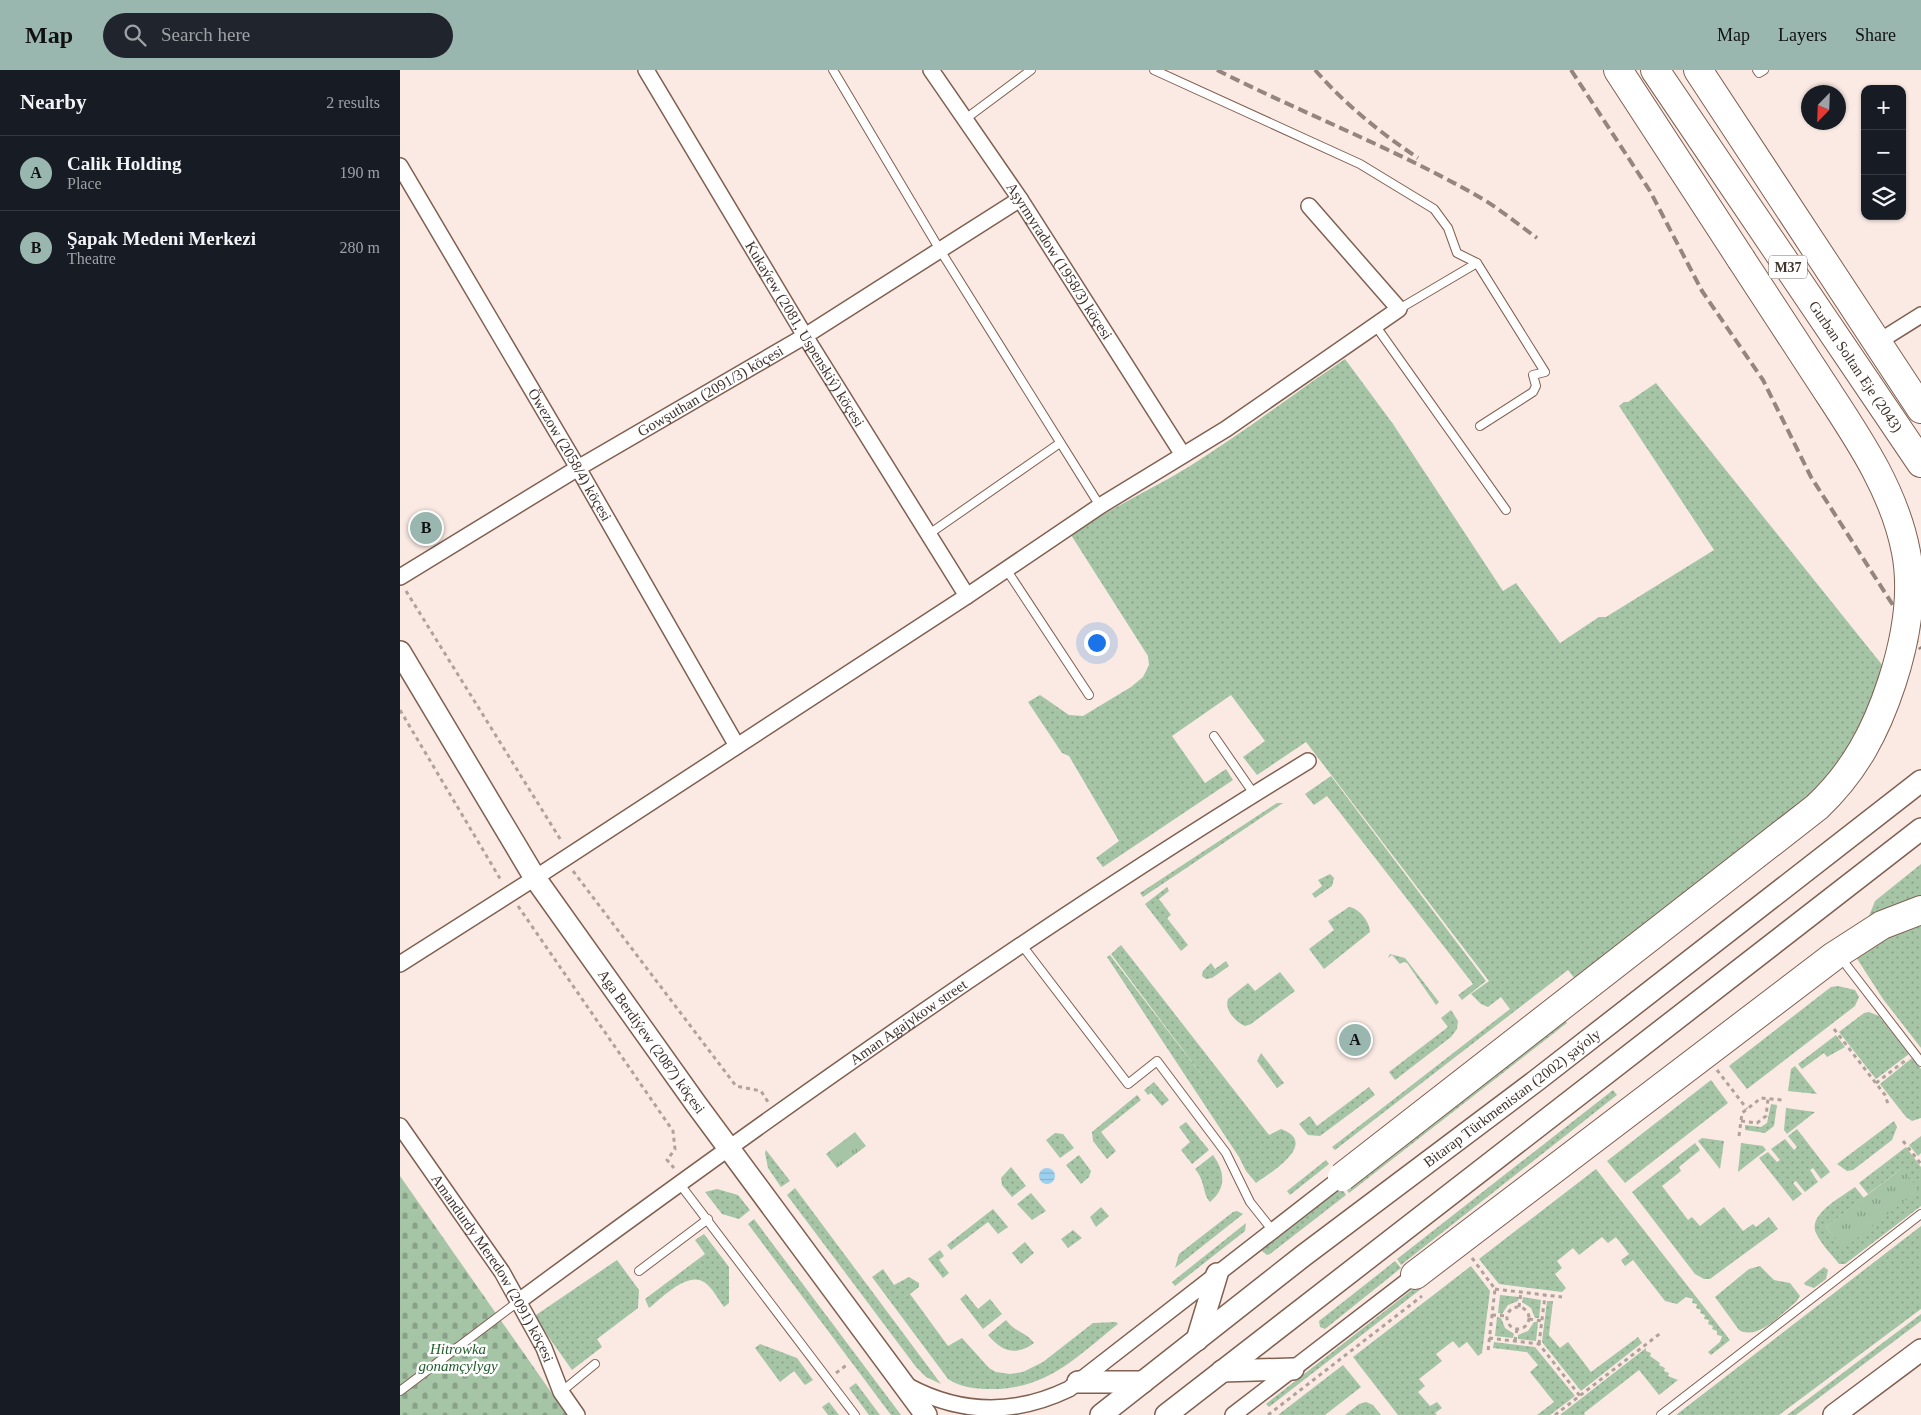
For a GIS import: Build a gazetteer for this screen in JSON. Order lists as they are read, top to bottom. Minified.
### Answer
{"streets":{"highway":["M37","Gurban Soltan Eje (2043)"],"main road":["Aga Berdiýew (2087) köçesi","Bitarap Türkmenistan (2002) şaýoly"],"street":["Aşyrmyradow (1958/3) köçesi","Kukaýew (2081, Uspenskiý) köçesi","Gowşuthan (2091/3) köçesi","Öwezow (2058/4) köçesi","Aman Agajykow street","Amandurdy Meredow (2091) köçesi"]},"crossings":[["Aşyrmyradow (1958/3) köçesi","Gowşuthan (2091/3) köçesi"],["Kukaýew (2081, Uspenskiý) köçesi","Gowşuthan (2091/3) köçesi"],["Gowşuthan (2091/3) köçesi","Öwezow (2058/4) köçesi"],["Aman Agajykow street","Aga Berdiýew (2087) köçesi"],["Aman Agajykow street","Amandurdy Meredow (2091) köçesi"]],"parks":["Hitrowka gonamçylygy"],"north":"bottom left","page":{"header":"Map","search":"Search here","nav":["Map","Layers","Share"],"heading":["Nearby","2 results"],"map_buttons":["+","−"],"list":[{"mark":"A","name":"Calik Holding","note":"Place","value":"190 m"},{"mark":"B","name":"Şapak Medeni Merkezi","note":"Theatre","value":"280 m"}],"pins":["B","A"]}}
